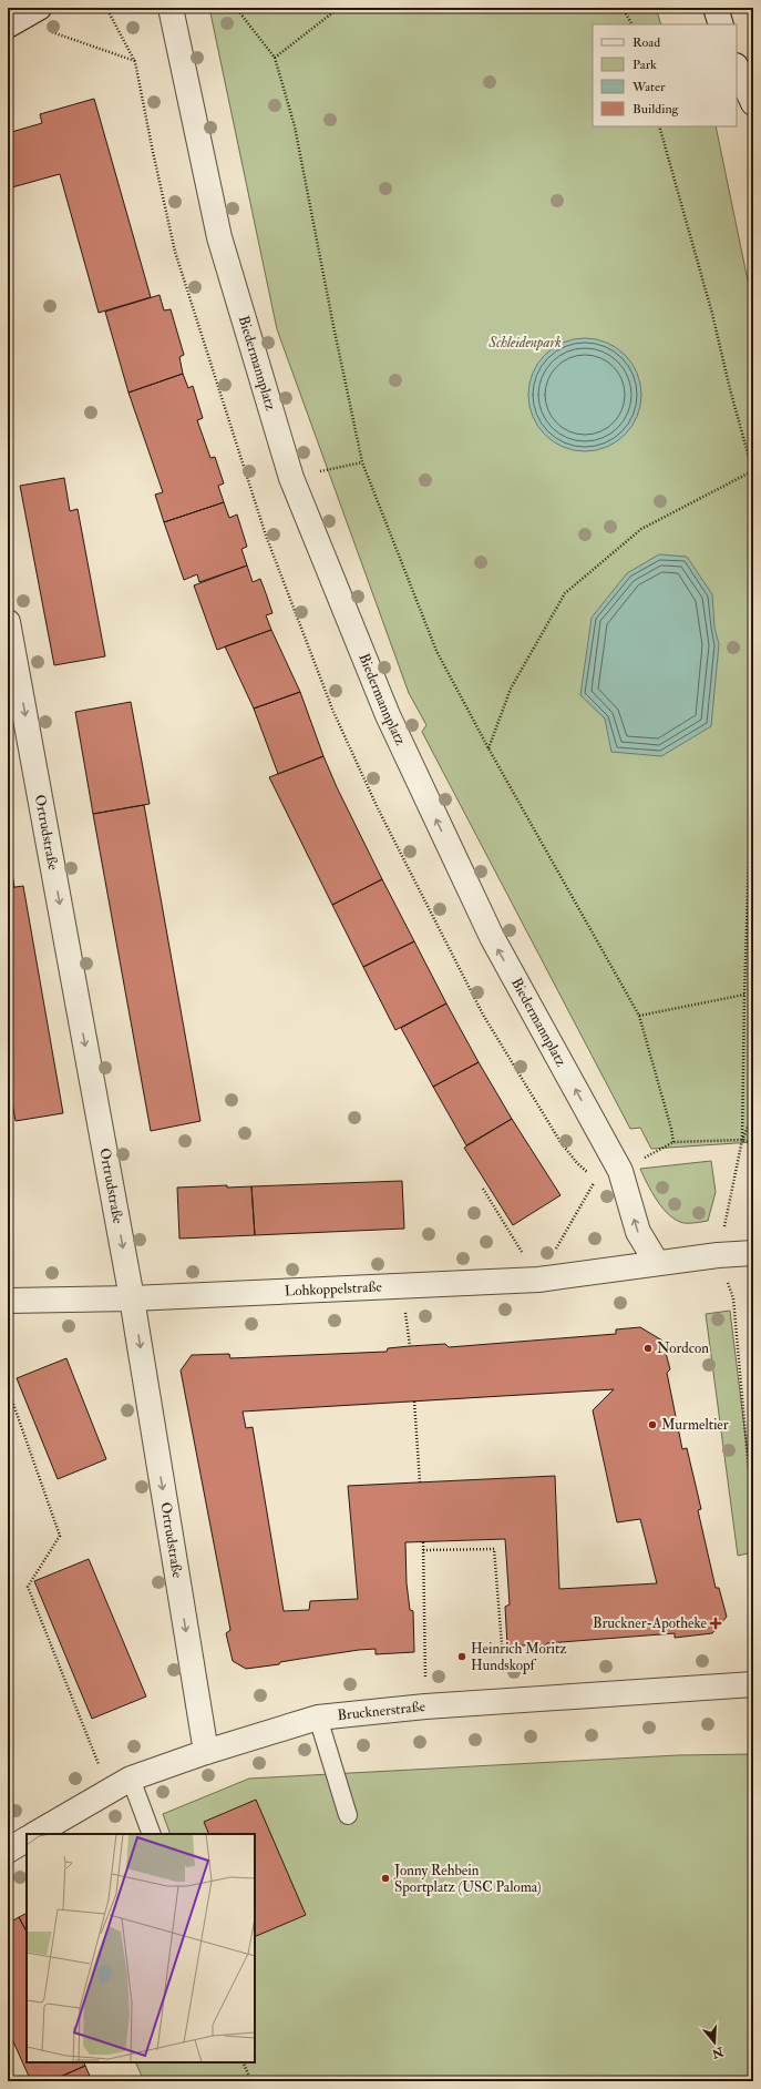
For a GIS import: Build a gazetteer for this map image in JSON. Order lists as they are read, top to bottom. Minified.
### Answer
{"streets":{"street":["Biedermannplatz","Ortrudstraße","Lohkoppelstraße","Brucknerstraße"]},"crossings":[["Biedermannplatz","Lohkoppelstraße"],["Ortrudstraße","Lohkoppelstraße"],["Ortrudstraße","Brucknerstraße"]],"one_way":["Biedermannplatz","Ortrudstraße"],"parks":["Schleidenpark"],"places":{"other":["Nordcon","Murmeltier","Heinrich Moritz Hundskopf","Jonny Rehbein Sportplatz (USC Paloma)"],"health":["Bruckner-Apotheke"]},"legend":["Road","Park","Water","Building"],"north":"bottom"}
